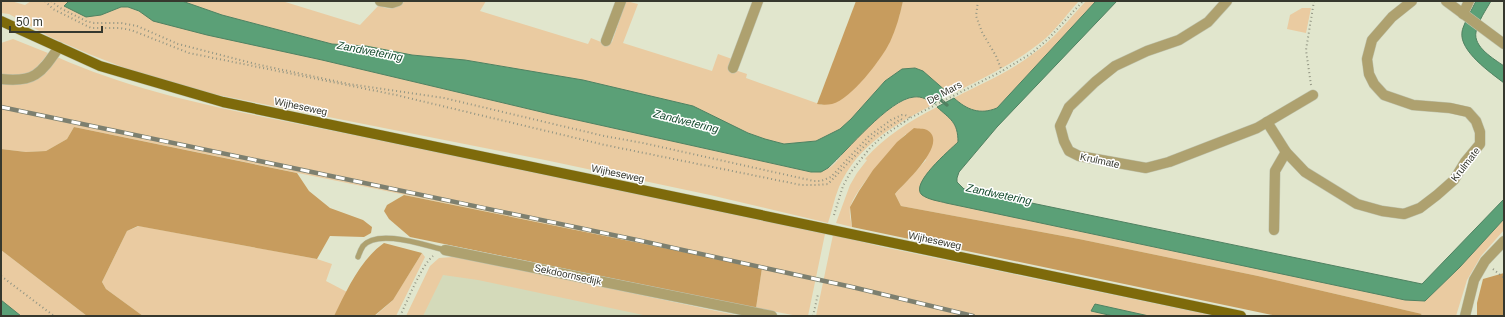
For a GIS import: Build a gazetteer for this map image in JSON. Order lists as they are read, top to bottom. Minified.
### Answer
{"streets":{"main road":["Wijheseweg"],"street":["Krulmate","Sekdoornsedijk"],"path":["De Mars"]},"water":["Zandwetering"],"scale_bar":"50 m"}
